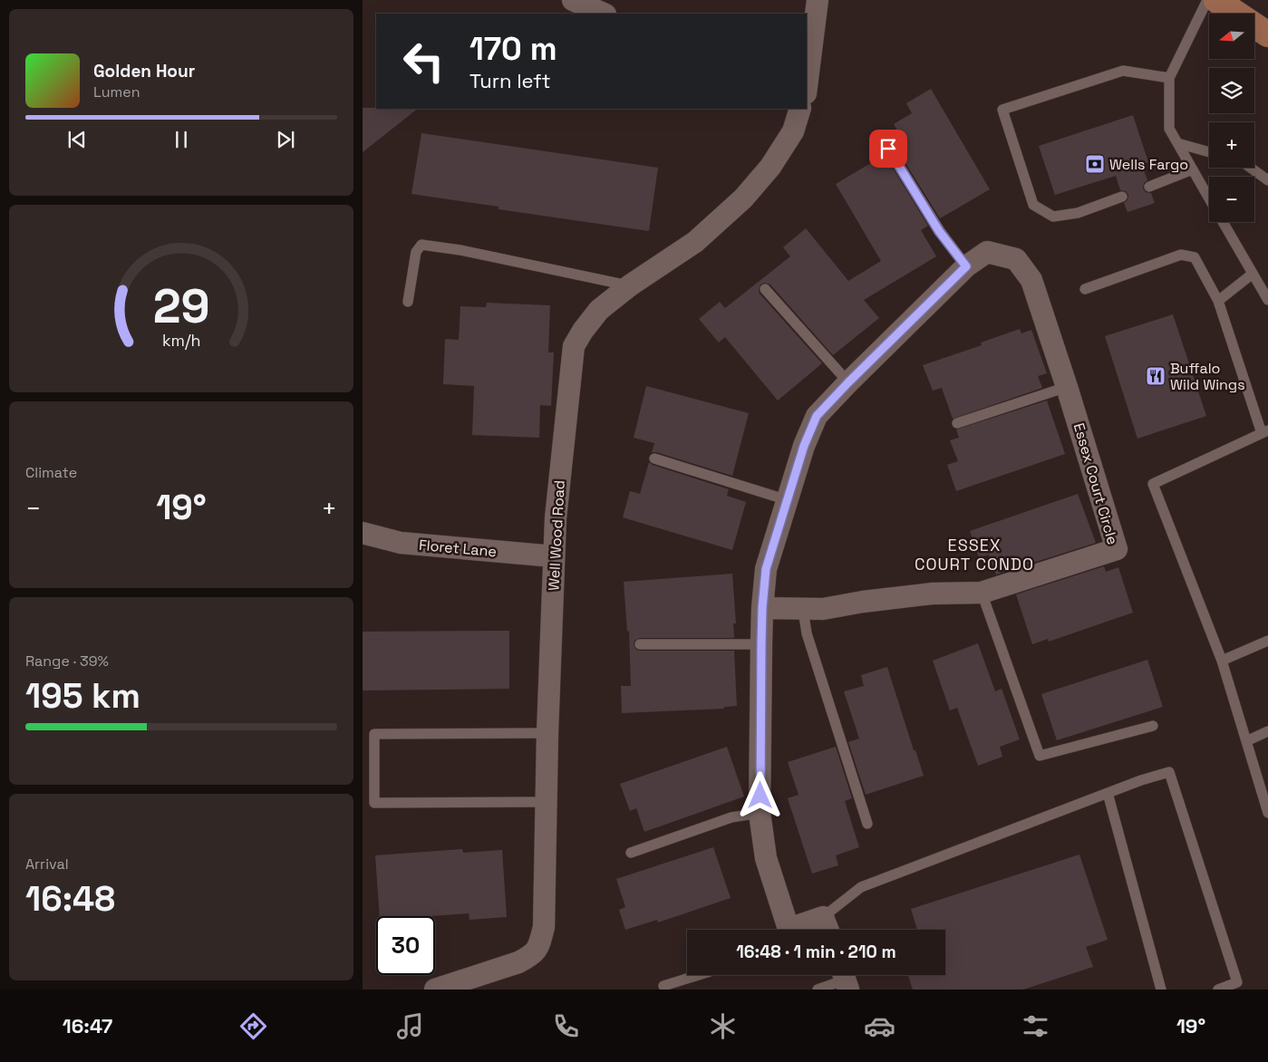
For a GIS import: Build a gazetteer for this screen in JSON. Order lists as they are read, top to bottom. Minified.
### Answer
{"streets":{"street":["Essex Court Circle","Well Wood Road","Floret Lane"]},"crossings":[["Well Wood Road","Floret Lane"]],"districts":["ESSEX COURT CONDO"],"places":{"bank":["Wells Fargo"],"restaurant":["Buffalo Wild Wings"]},"north":"left","page":{"map_buttons":["+","−"],"turn":["170 m","Turn left"],"song":["Golden Hour","Lumen"],"tile":["Climate",["Range · 39%","195 km"],["Arrival","16:48"]],"heat":["−","19°","+"],"limit":"30","trip":"16:48 · 1 min · 210 m","tabs":["16:47","19°"],"gauge":["29","km/h"]}}
